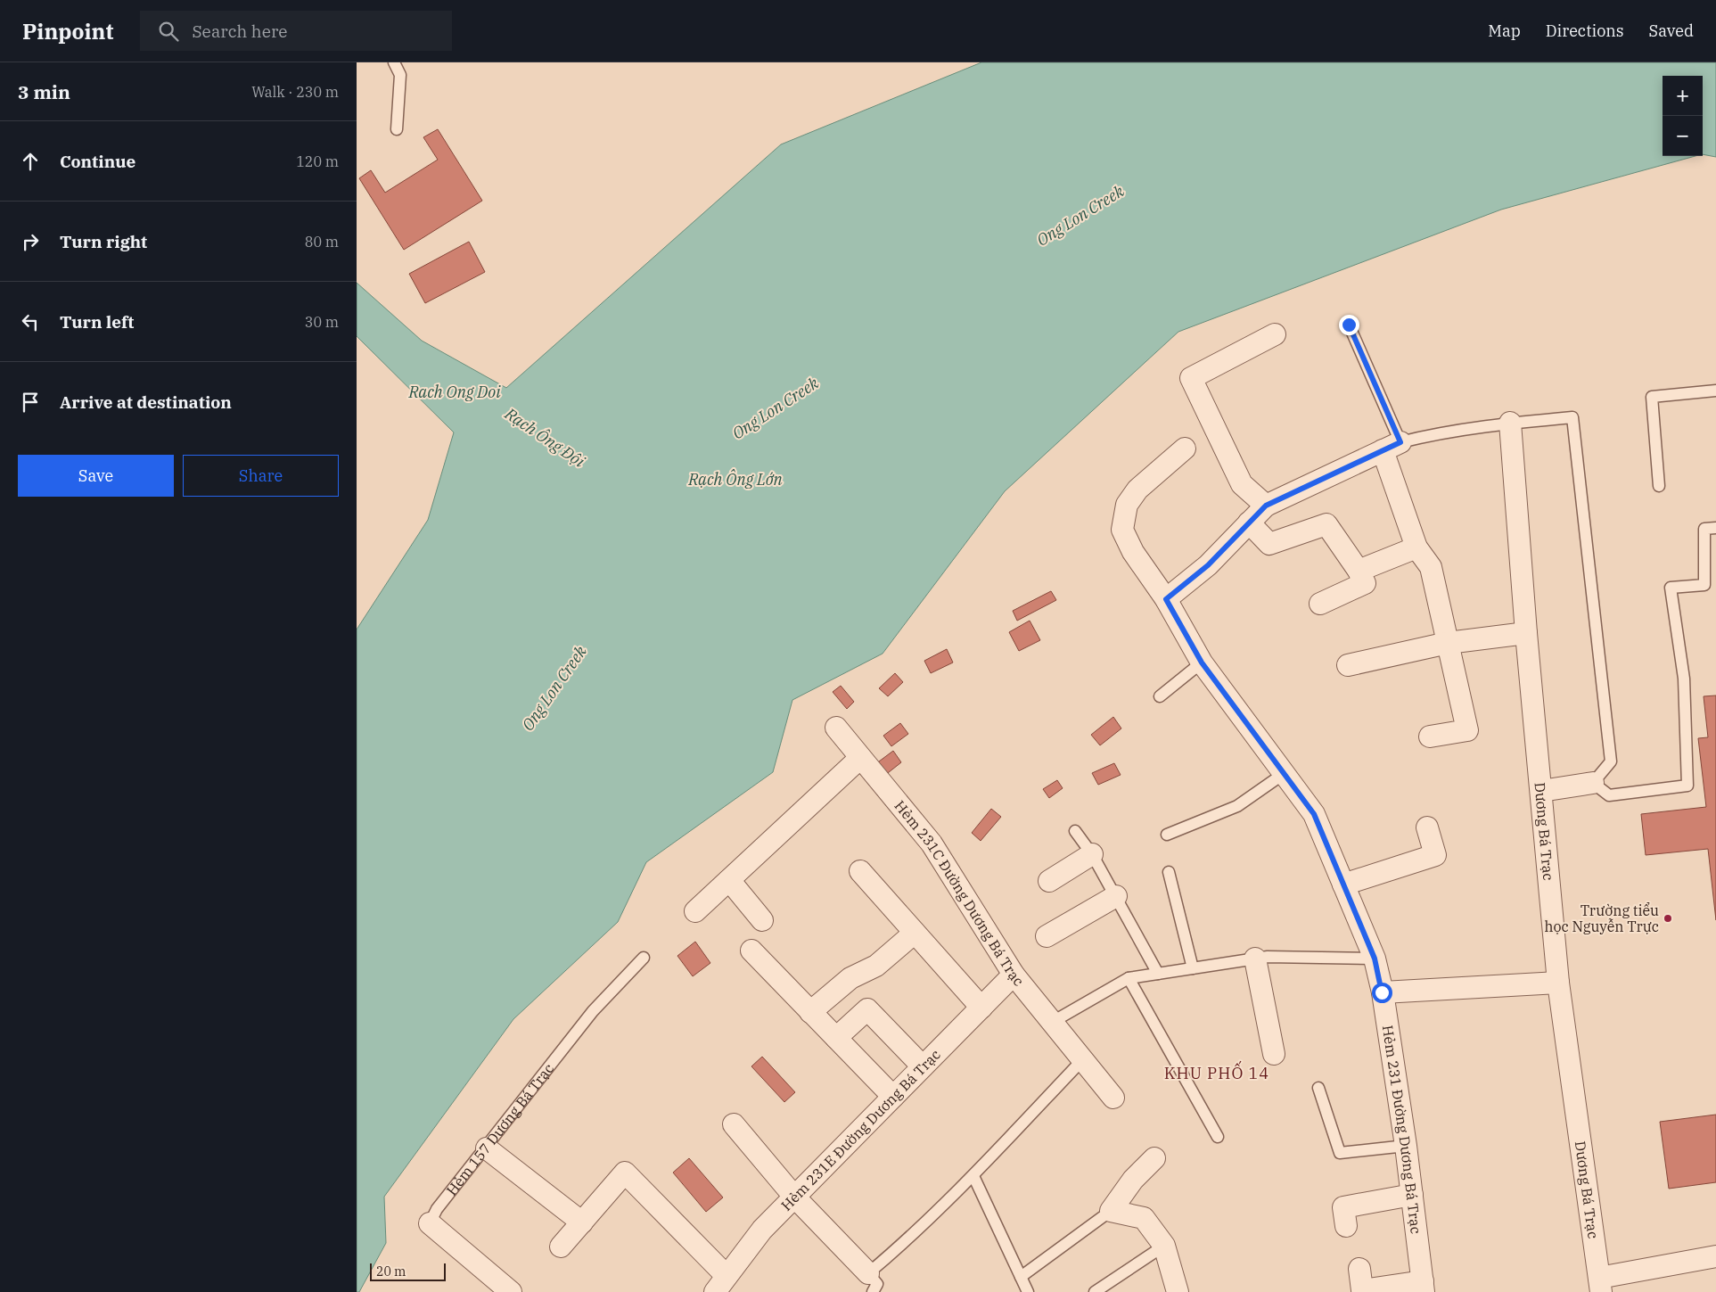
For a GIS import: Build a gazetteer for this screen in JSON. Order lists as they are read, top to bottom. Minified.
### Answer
{"streets":{"street":["Dương Bá Trạc","Hẻm 231C Đường Dương Bá Trạc","Hẻm 157 Dương Bá Trạc","Hẻm 231E Đường Dương Bá Trạc","Hẻm 231 Đường Dương Bá Trạc"]},"crossings":[["Hẻm 231C Đường Dương Bá Trạc","Hẻm 231E Đường Dương Bá Trạc"]],"districts":["KHU PHỐ 14"],"water":["Ong Lon Creek","Rach Ong Doi","Rạch Ông Đội","Rạch Ông Lớn"],"places":["Trường tiểu học Nguyễn Trực"],"scale_bar":"20 m","page":{"header":"Pinpoint","search":"Search here","nav":["Map","Directions","Saved"],"heading":["3 min","Walk · 230 m"],"map_buttons":["+","−"],"list":[["Continue","120 m"],["Turn right","80 m"],["Turn left","30 m"],"Arrive at destination"],"buttons":["Save","Share"],"scale":"20 m"}}
